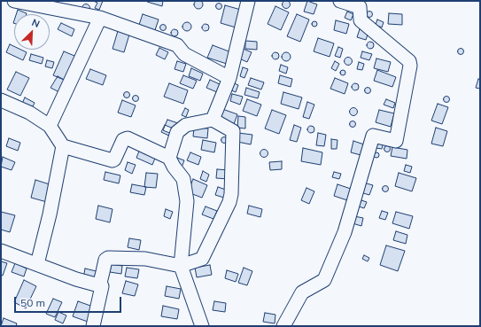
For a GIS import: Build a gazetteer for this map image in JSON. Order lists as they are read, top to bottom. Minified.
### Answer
{"scale_bar":"50 m","north":"top right"}
